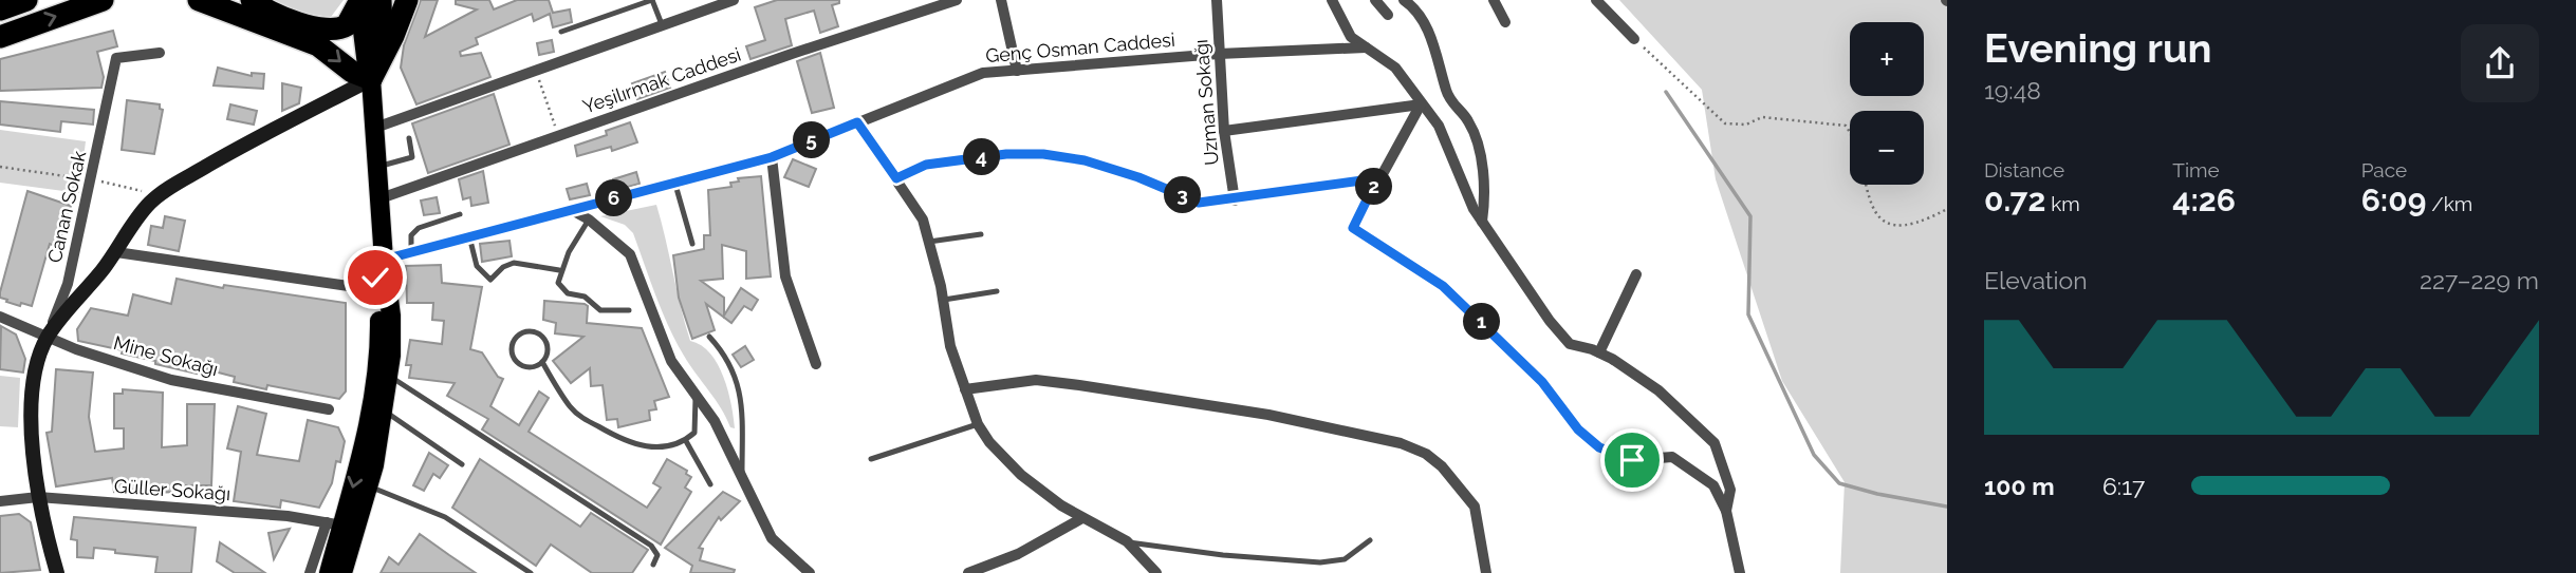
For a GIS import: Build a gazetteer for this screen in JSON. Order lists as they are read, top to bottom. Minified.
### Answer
{"streets":{"street":["Genç Osman Caddesi","Yeşilırmak Caddesi","Uzman Sokağı","Canan Sokak","Mine Sokağı","Güller Sokağı"]},"crossings":[["Genç Osman Caddesi","Uzman Sokağı"],["Canan Sokak","Mine Sokağı"]],"page":{"heading":["Evening run","19:48"],"map_buttons":["+","−"],"pins":["5","4","2","3","6","1"],"stats":[["Distance","0.72 km"],["Time","4:26"],["Pace","6:09 /km"]],"chart":["Elevation","227–229 m"],"list":[{"name":"100 m","note":"6:17"}]}}
